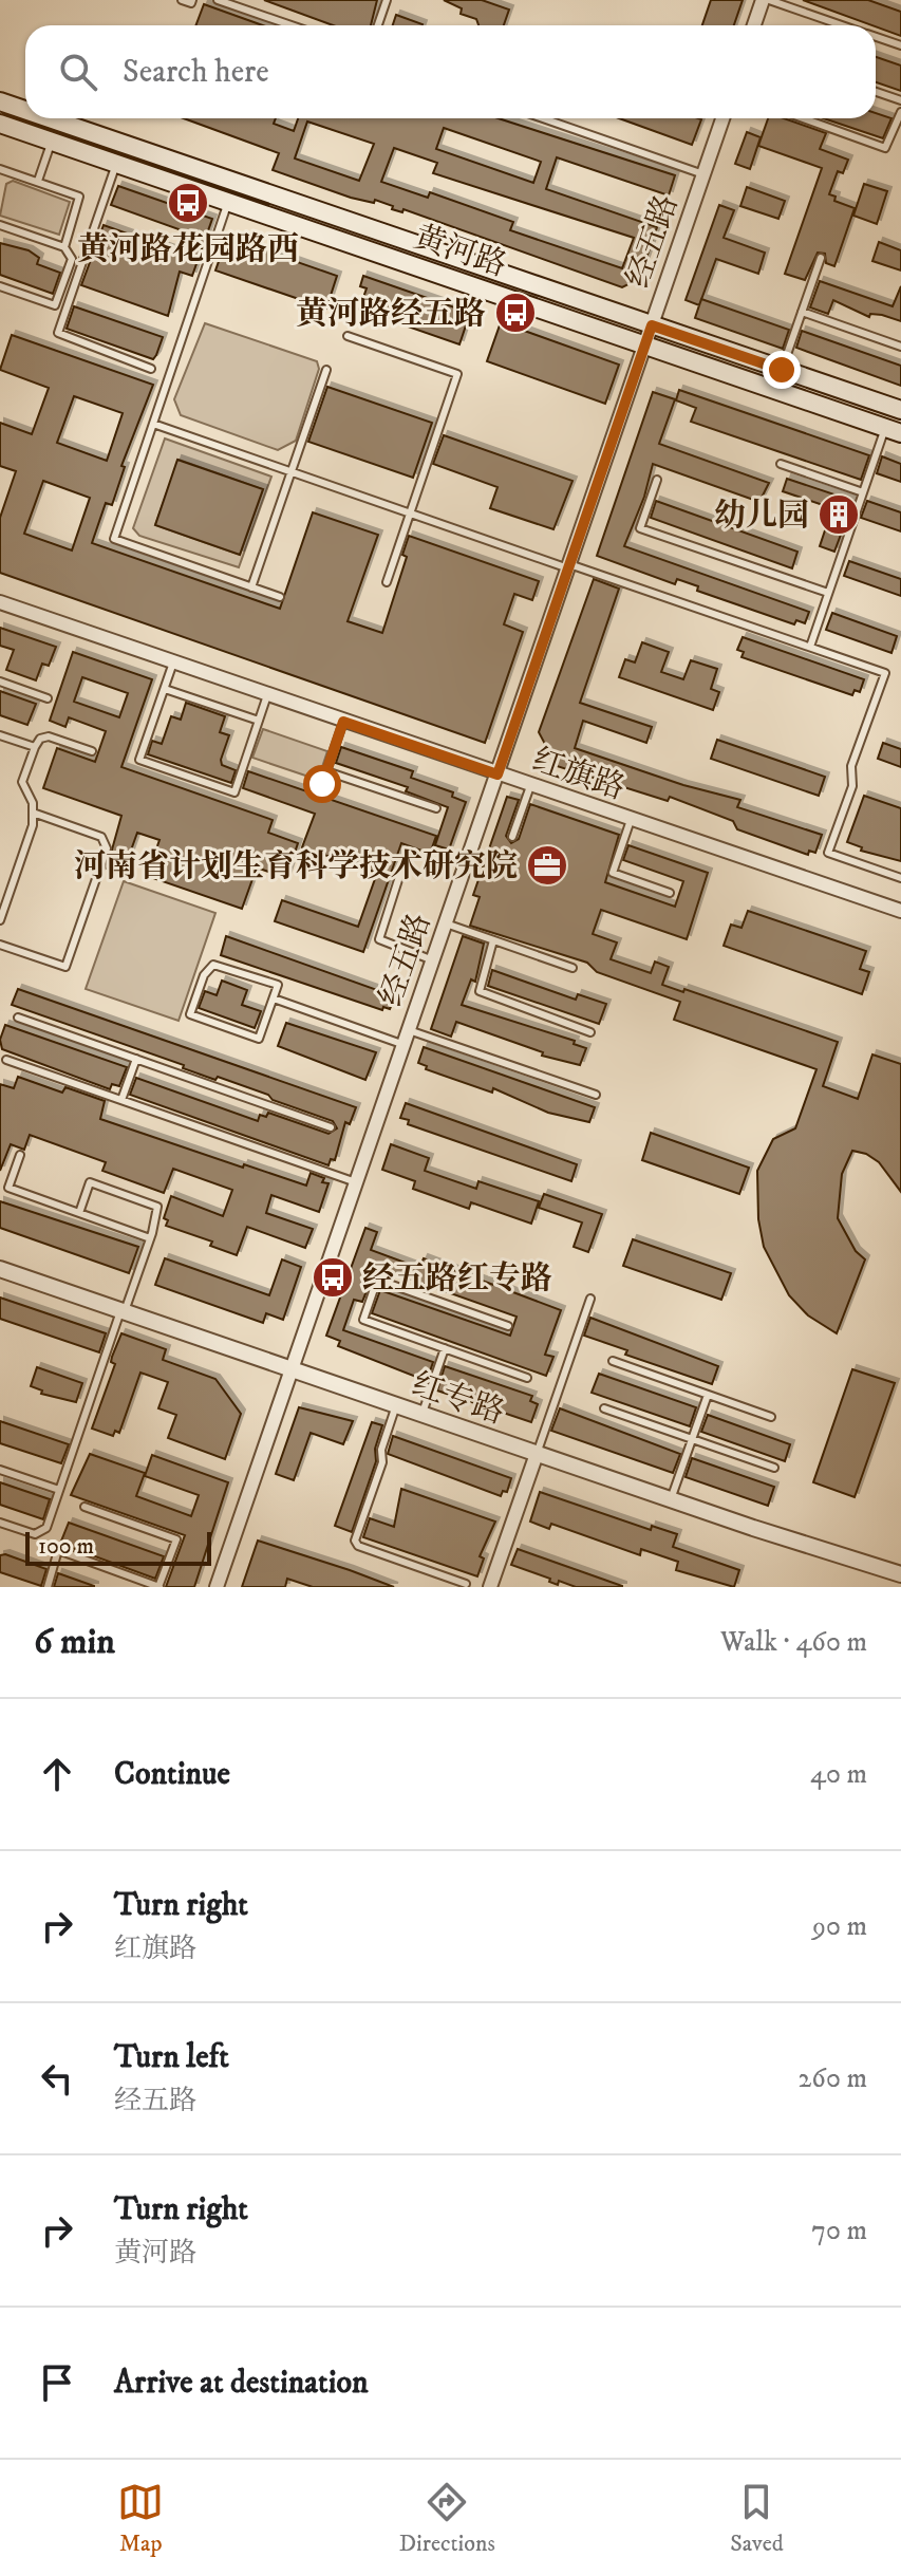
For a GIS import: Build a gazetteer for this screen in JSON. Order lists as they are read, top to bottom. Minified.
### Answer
{"streets":{"main road":["黄河路"],"street":["经五路","红旗路","红专路"]},"crossings":[["经五路","黄河路"],["经五路","红旗路"],["经五路","红专路"]],"places":{"bus stop":["黄河路花园路西","黄河路经五路","经五路红专路"],"building":["幼儿园"],"office":["河南省计划生育科学技术研究院"]},"scale_bar":"100 m","page":{"search":"Search here","scale":"100 m","heading":["6 min","Walk · 460 m"],"list":[["Continue","40 m"],["Turn right","红旗路","90 m"],["Turn left","经五路","260 m"],["Turn right","黄河路","70 m"],"Arrive at destination"],"nav":["Map","Directions","Saved"]}}
